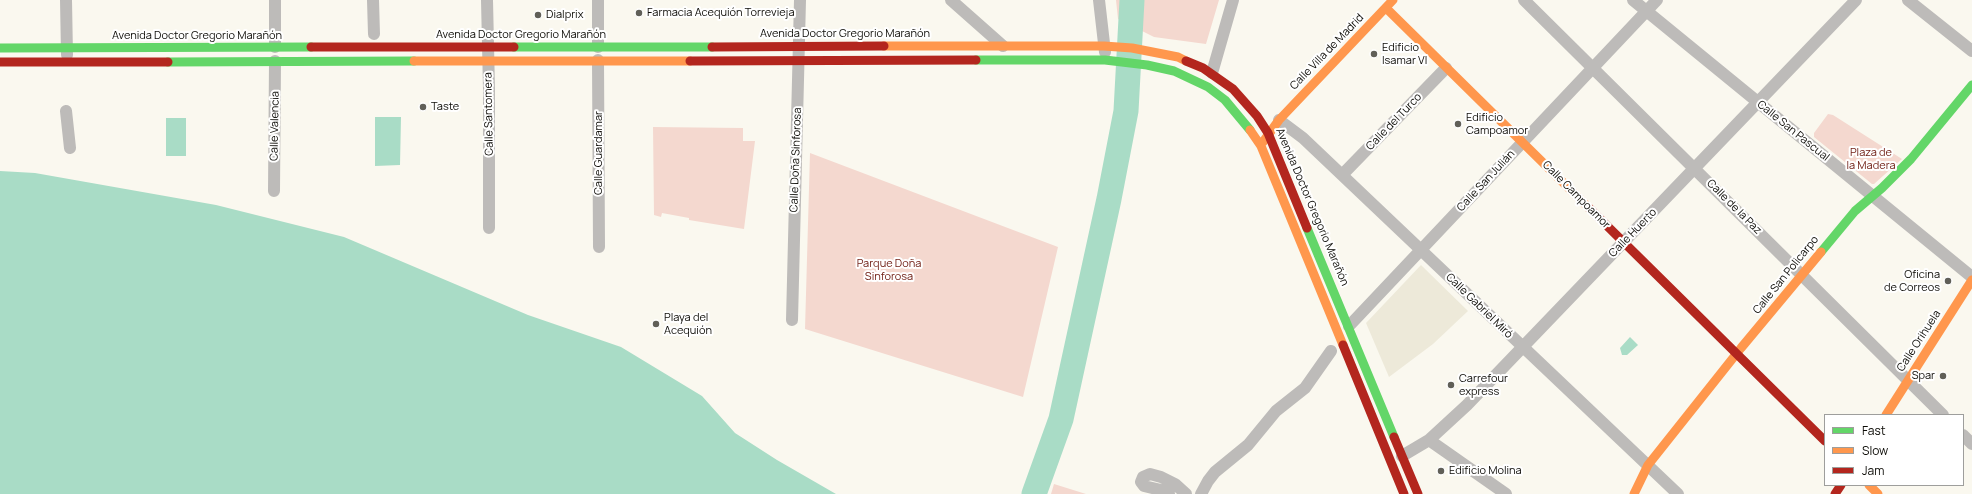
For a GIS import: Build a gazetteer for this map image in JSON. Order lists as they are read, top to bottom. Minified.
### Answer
{"streets":{"street":["Avenida Doctor Gregorio Marañón","Calle Villa de Madrid","Calle Santomera","Calle del Turco","Calle Valencia","Calle San Pascual","Calle Guardamar","Calle Doña Sinforosa","Calle San Julián","Calle Campoamor","Calle de la Paz","Calle Huerto","Calle San Policarpo","Calle Gabriel Miró","Calle Orihuela"]},"crossings":[["Avenida Doctor Gregorio Marañón","Calle Villa de Madrid"],["Avenida Doctor Gregorio Marañón","Calle Santomera"],["Avenida Doctor Gregorio Marañón","Calle Doña Sinforosa"],["Avenida Doctor Gregorio Marañón","Calle San Julián"],["Avenida Doctor Gregorio Marañón","Calle Huerto"],["Calle Villa de Madrid","Calle Campoamor"],["Calle Villa de Madrid","Calle Gabriel Miró"],["Calle del Turco","Calle Campoamor"],["Calle del Turco","Calle Gabriel Miró"],["Calle San Pascual","Calle San Julián"],["Calle San Pascual","Calle Huerto"],["Calle San Pascual","Calle San Policarpo"],["Calle San Julián","Calle Campoamor"],["Calle San Julián","Calle de la Paz"],["Calle San Julián","Calle Gabriel Miró"],["Calle Campoamor","Calle Huerto"],["Calle Campoamor","Calle San Policarpo"],["Calle de la Paz","Calle Huerto"],["Calle de la Paz","Calle San Policarpo"],["Calle de la Paz","Calle Orihuela"],["Calle Huerto","Calle Gabriel Miró"],["Calle San Policarpo","Calle Gabriel Miró"]],"parks":["Plaza de la Madera","Parque Doña Sinforosa"],"places":["Farmacia Acequión Torrevieja","Dialprix","Edificio Isamar VI","Taste","Edificio Campoamor","Oficina de Correos","Playa del Acequión","Spar","Carrefour express","Edificio Molina"],"legend":["Fast","Slow","Jam"]}
